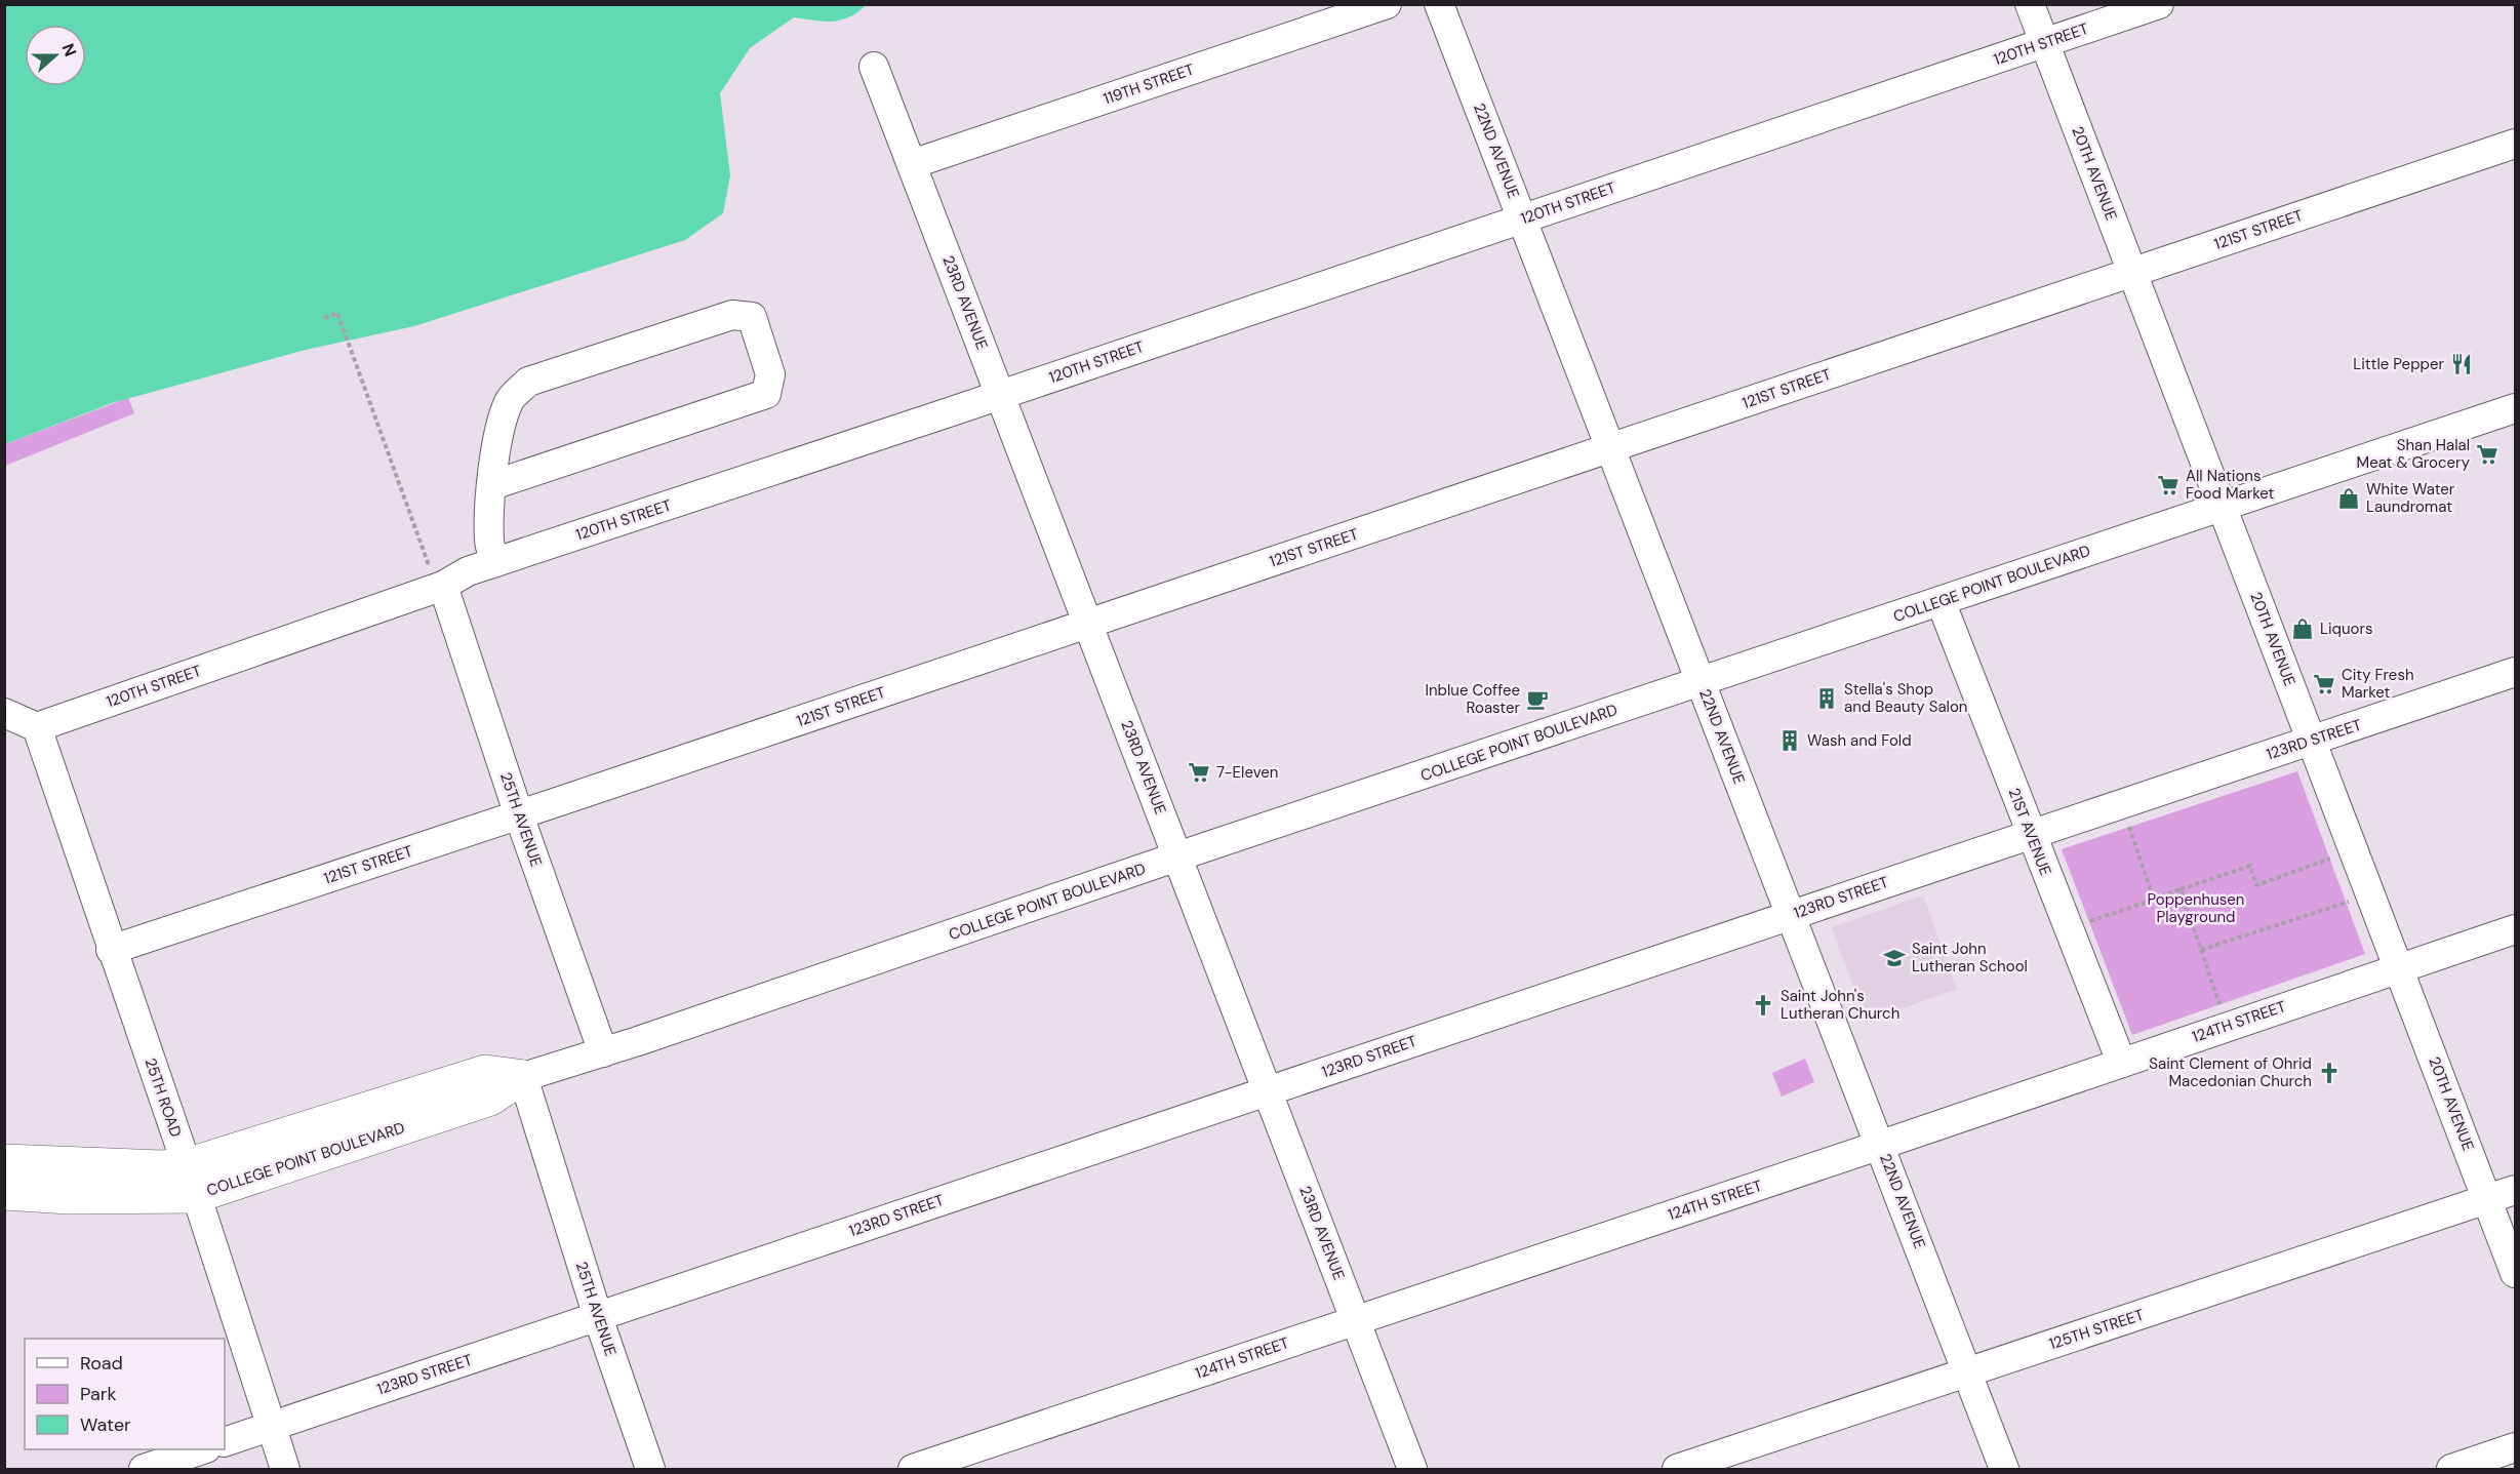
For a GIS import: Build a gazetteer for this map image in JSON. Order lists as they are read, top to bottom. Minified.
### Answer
{"streets":{"main road":["COLLEGE POINT BOULEVARD"],"street":["120TH STREET","119TH STREET","22ND AVENUE","20TH AVENUE","121ST STREET","23RD AVENUE","123RD STREET","25TH AVENUE","21ST AVENUE","124TH STREET","25TH ROAD","125TH STREET"]},"crossings":[["120TH STREET","22ND AVENUE"],["120TH STREET","20TH AVENUE"],["120TH STREET","23RD AVENUE"],["120TH STREET","25TH AVENUE"],["120TH STREET","25TH ROAD"],["119TH STREET","23RD AVENUE"],["22ND AVENUE","121ST STREET"],["22ND AVENUE","COLLEGE POINT BOULEVARD"],["22ND AVENUE","123RD STREET"],["22ND AVENUE","124TH STREET"],["22ND AVENUE","125TH STREET"],["20TH AVENUE","121ST STREET"],["20TH AVENUE","COLLEGE POINT BOULEVARD"],["20TH AVENUE","123RD STREET"],["20TH AVENUE","124TH STREET"],["20TH AVENUE","125TH STREET"],["121ST STREET","23RD AVENUE"],["121ST STREET","25TH AVENUE"],["121ST STREET","25TH ROAD"],["23RD AVENUE","COLLEGE POINT BOULEVARD"],["23RD AVENUE","123RD STREET"],["23RD AVENUE","124TH STREET"],["COLLEGE POINT BOULEVARD","25TH AVENUE"],["COLLEGE POINT BOULEVARD","21ST AVENUE"],["COLLEGE POINT BOULEVARD","25TH ROAD"],["123RD STREET","25TH AVENUE"],["123RD STREET","21ST AVENUE"],["123RD STREET","25TH ROAD"],["21ST AVENUE","124TH STREET"]],"parks":["Poppenhusen Playground"],"places":{"restaurant":["Little Pepper"],"supermarket":["Shan Halal Meat & Grocery","All Nations Food Market","City Fresh Market","7-Eleven"],"shop":["White Water Laundromat","Liquors"],"building":["Stella's Shop and Beauty Salon","Wash and Fold"],"cafe":["Inblue Coffee Roaster"],"school or university":["Saint John Lutheran School"],"church":["Saint John's Lutheran Church","Saint Clement of Ohrid Macedonian Church"]},"legend":["Road","Park","Water"],"north":"right"}
